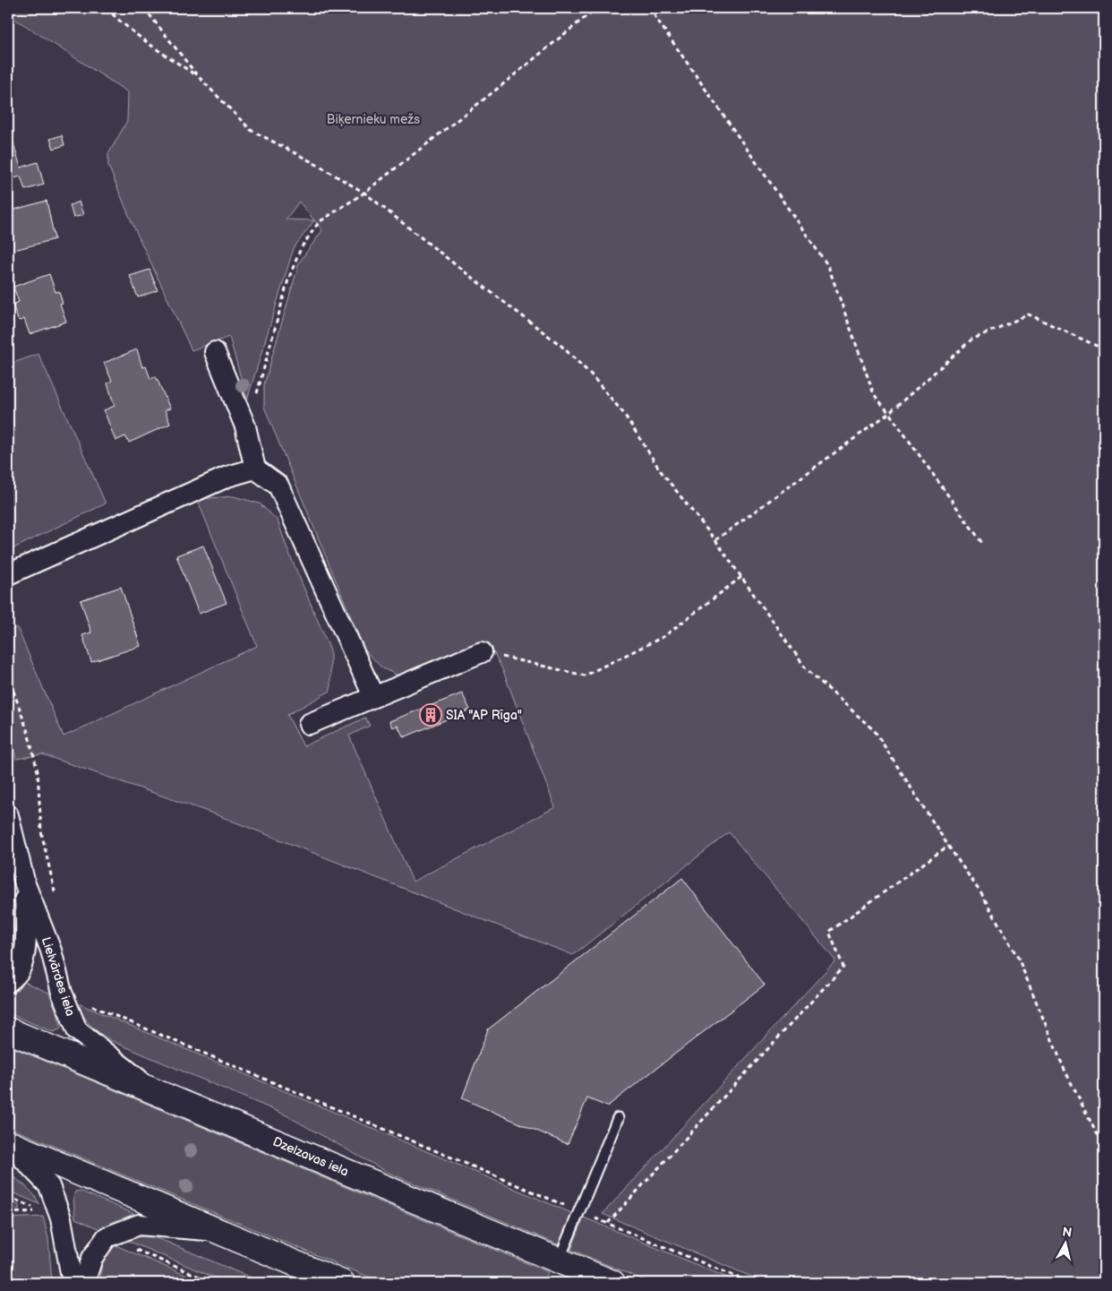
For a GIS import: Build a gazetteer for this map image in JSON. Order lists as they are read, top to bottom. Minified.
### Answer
{"streets":{"main road":["Dzelzavas iela"],"street":["Lielvārdes iela"]},"crossings":[["Lielvārdes iela","Dzelzavas iela"]],"parks":["Biķernieku mežs"],"places":{"building":["SIA \"AP Rīga\""]},"north":"top"}
